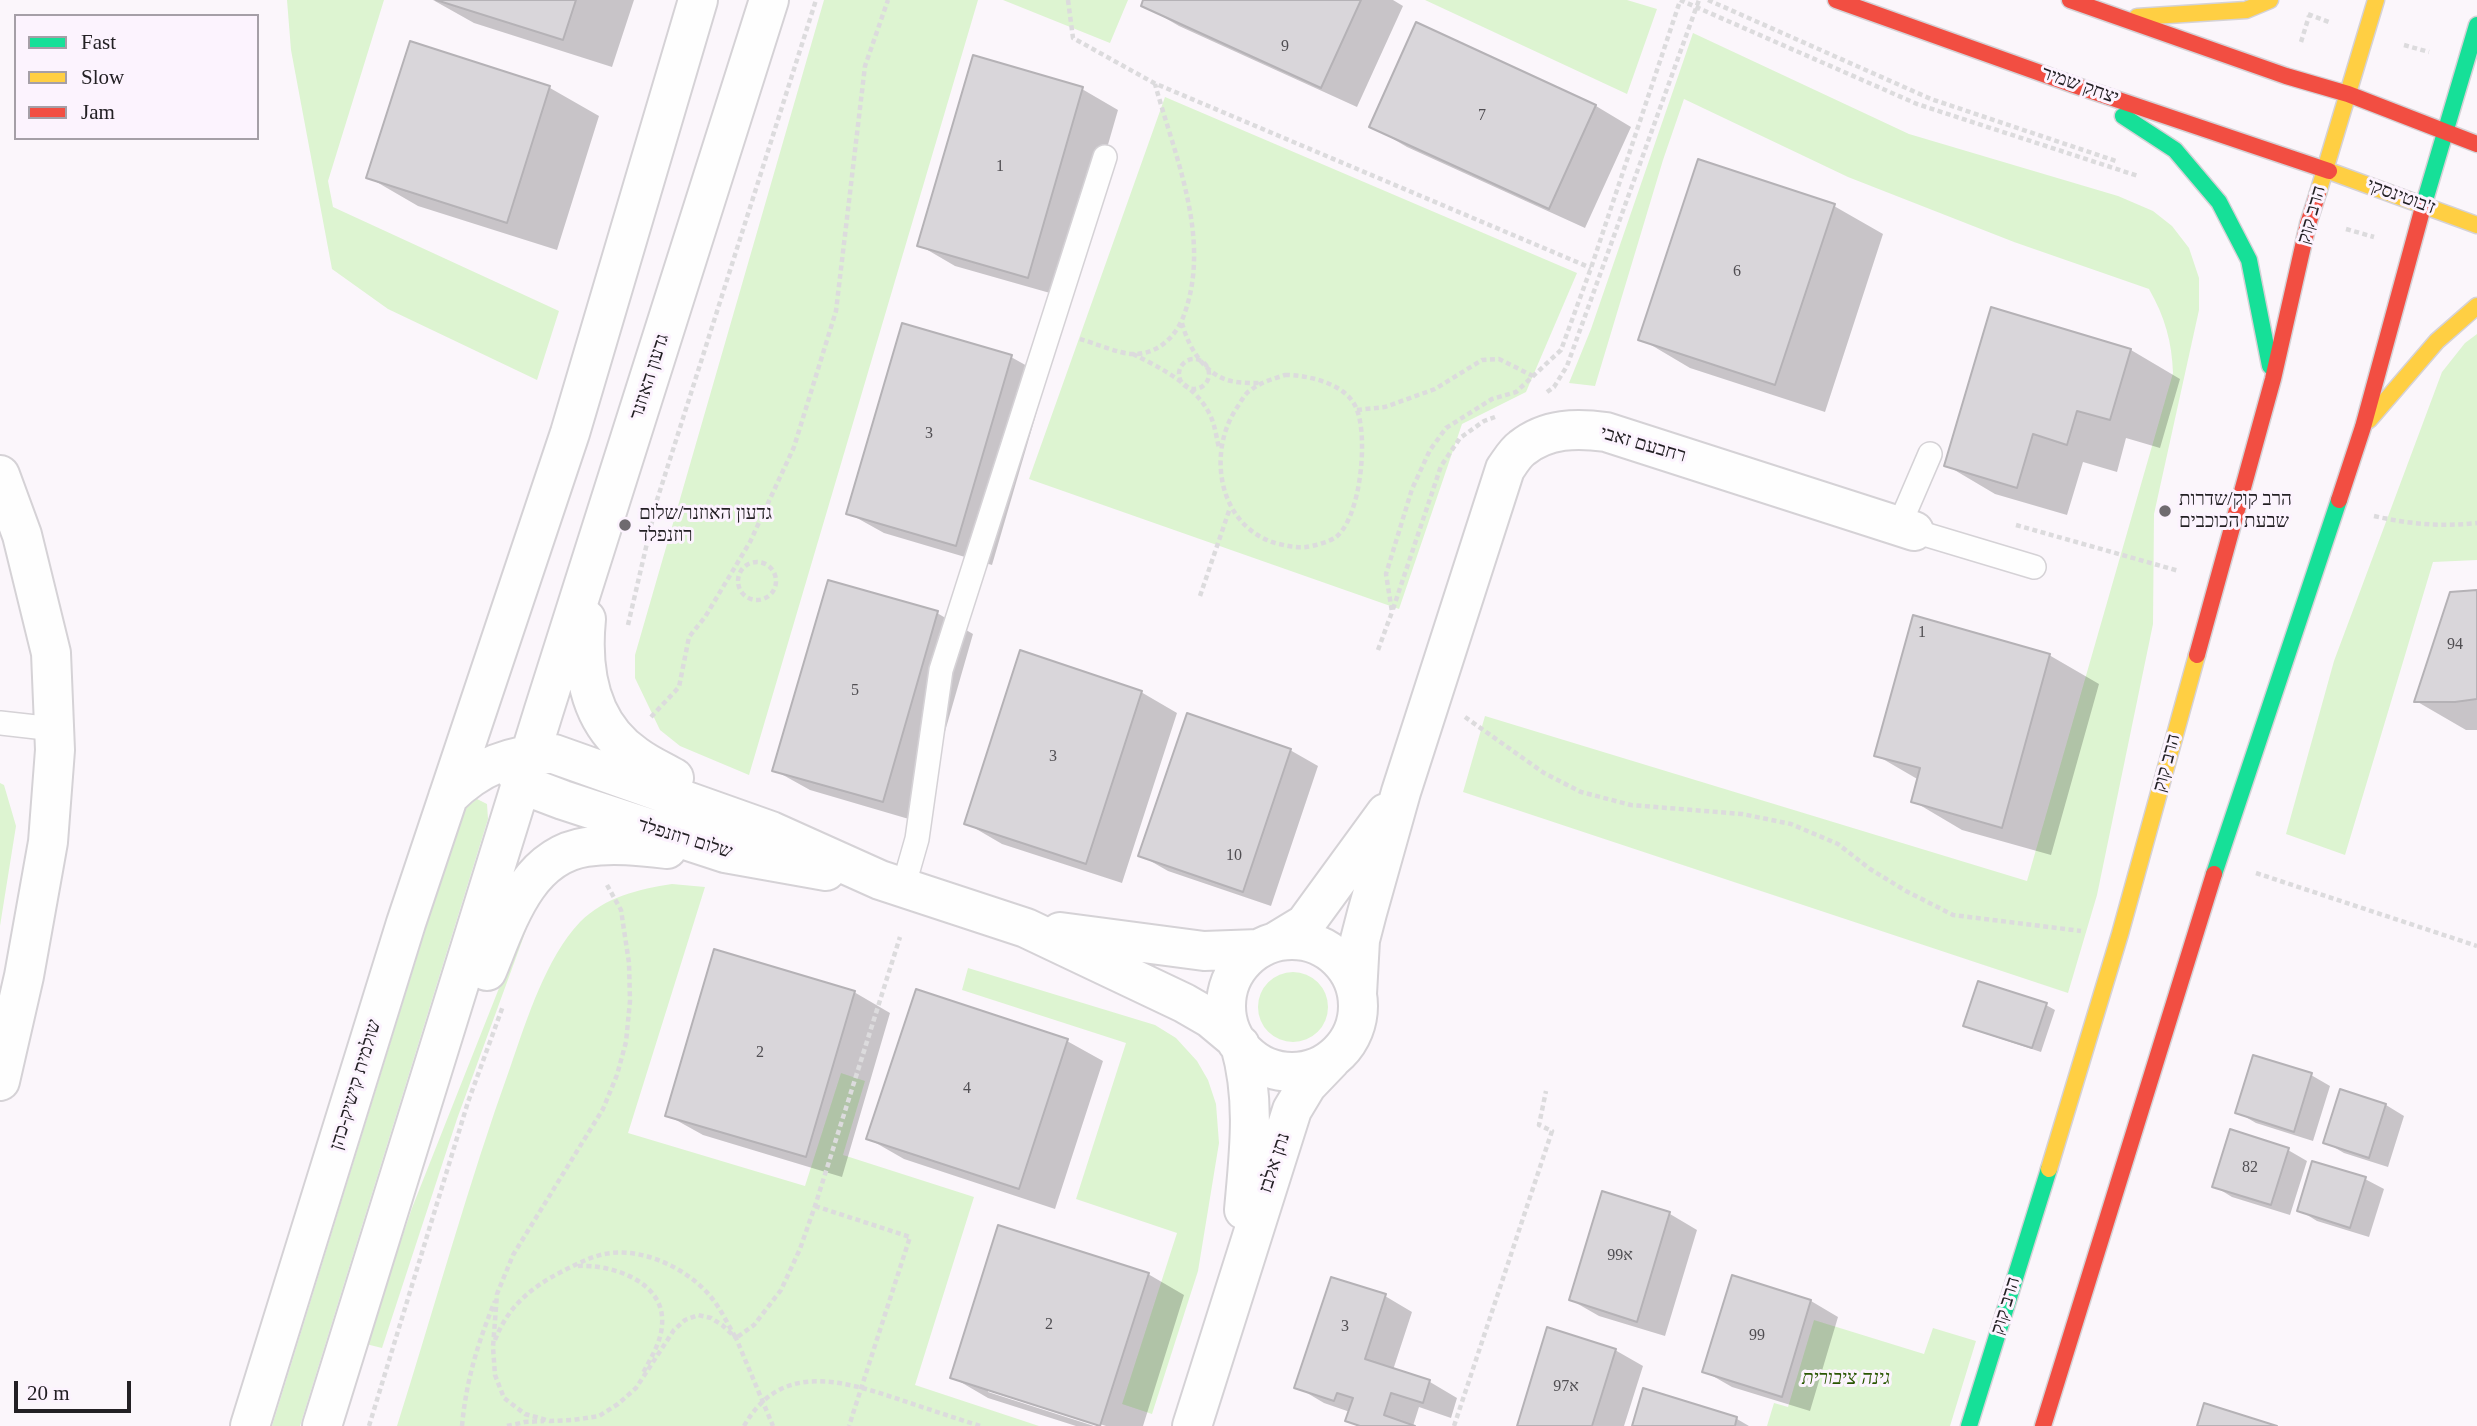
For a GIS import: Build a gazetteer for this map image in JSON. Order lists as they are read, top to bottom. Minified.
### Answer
{"streets":{"main road":["יצחק שמיר","ז'בוטינסקי","הרב קוק"],"street":["גדעון האוזנר","רחבעם זאבי","שלום רוזנפלד","שולמית קישיק-כהן","נתן אלבז"]},"crossings":[["יצחק שמיר","ז'בוטינסקי"],["יצחק שמיר","הרב קוק"],["ז'בוטינסקי","הרב קוק"],["גדעון האוזנר","שלום רוזנפלד"],["רחבעם זאבי","שלום רוזנפלד"],["רחבעם זאבי","נתן אלבז"],["שלום רוזנפלד","שולמית קישיק-כהן"],["שלום רוזנפלד","נתן אלבז"]],"parks":["גינה ציבורית"],"places":["הרב קוק/שדרות שבעת הכוכבים","גדעון האוזנר/שלום רוזנפלד"],"house_numbers":["9","7","1","6","3","1","94","5","3","10","2","4","82","99א","2","3","99","97א"],"legend":["Fast","Slow","Jam"],"scale_bar":"20 m"}
